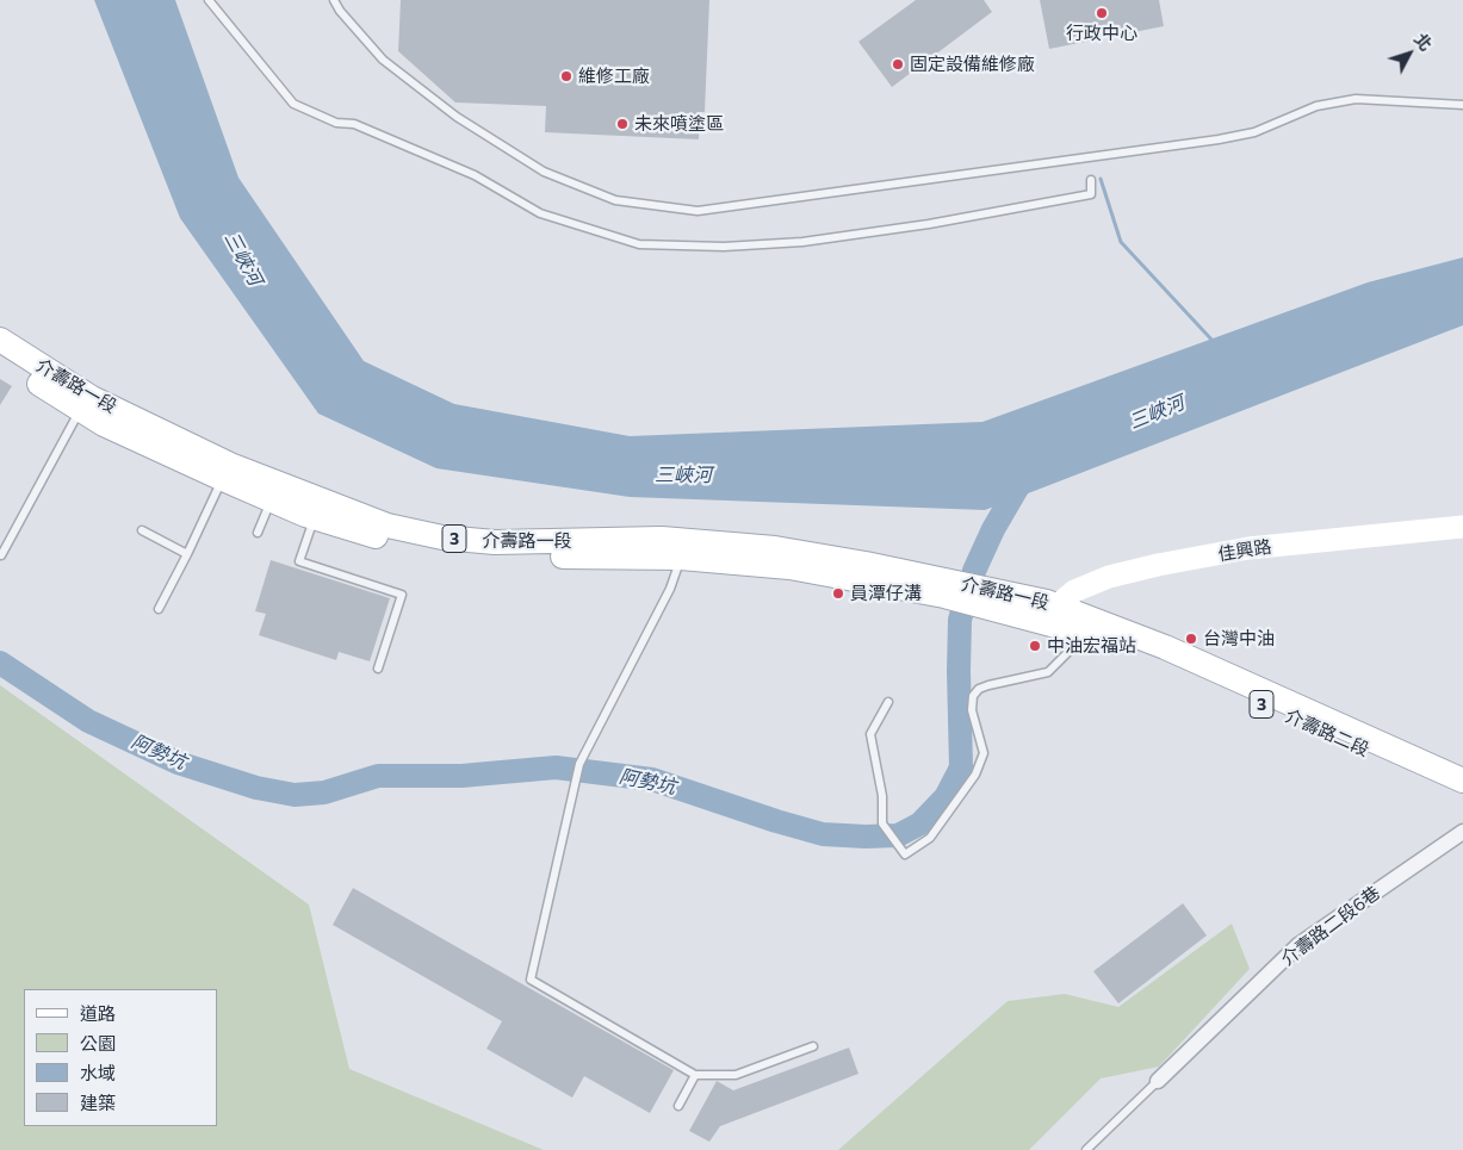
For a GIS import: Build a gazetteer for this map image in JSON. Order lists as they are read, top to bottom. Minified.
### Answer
{"streets":{"main road":["介壽路一段","3","介壽路二段"],"street":["佳興路","介壽路二段6巷"]},"crossings":[["介壽路一段","佳興路"],["介壽路一段","介壽路二段"],["佳興路","介壽路二段"]],"water":["三峽河","阿勢坑"],"places":["行政中心","固定設備維修廠","維修工廠","未來噴塗區","員潭仔溝","台灣中油","中油宏福站"],"legend":["道路","公園","水域","建築"],"north":"top right"}
